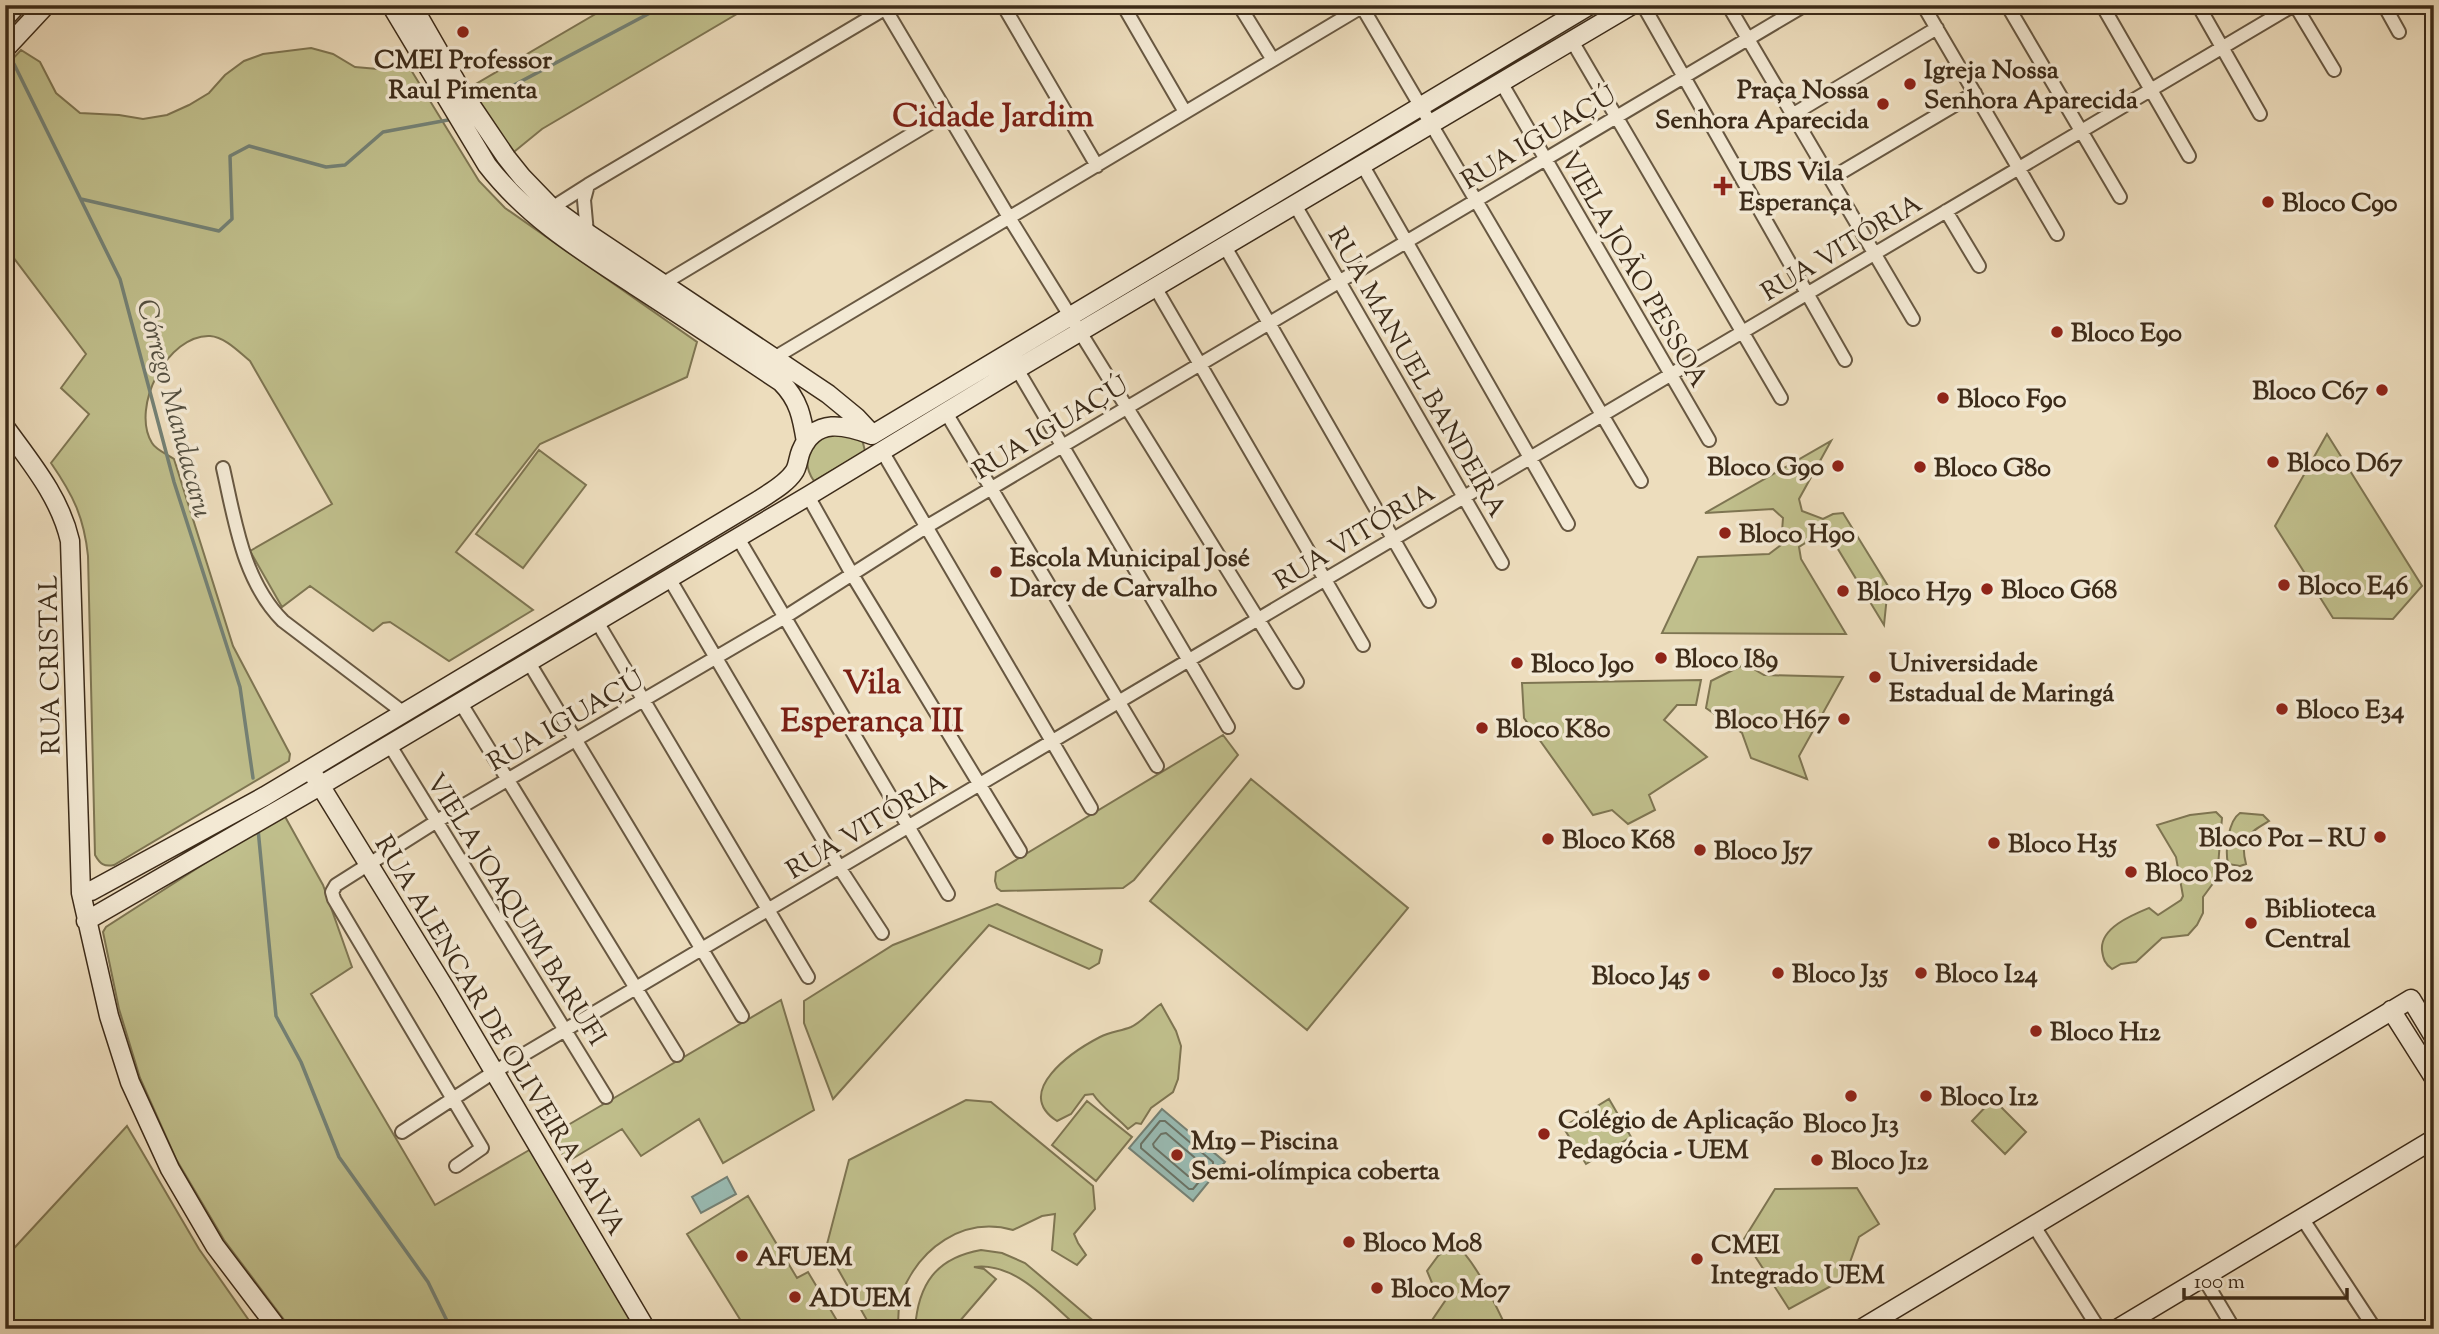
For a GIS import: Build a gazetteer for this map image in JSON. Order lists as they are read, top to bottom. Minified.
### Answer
{"streets":{"main road":["RUA CRISTAL","RUA ALENCAR DE OLIVEIRA PAIVA"],"street":["RUA IGUAÇÚ","RUA VITÓRIA","VIELA JOÃO PESSOA","RUA MANUEL BANDEIRA","VIELA JOAQUIM BARUFI"]},"crossings":[["RUA IGUAÇÚ","RUA VITÓRIA"],["RUA IGUAÇÚ","VIELA JOÃO PESSOA"],["RUA IGUAÇÚ","RUA MANUEL BANDEIRA"],["RUA IGUAÇÚ","VIELA JOAQUIM BARUFI"],["RUA IGUAÇÚ","RUA ALENCAR DE OLIVEIRA PAIVA"],["RUA VITÓRIA","VIELA JOÃO PESSOA"],["RUA VITÓRIA","RUA MANUEL BANDEIRA"],["RUA VITÓRIA","VIELA JOAQUIM BARUFI"],["RUA VITÓRIA","RUA ALENCAR DE OLIVEIRA PAIVA"]],"districts":["Cidade Jardim","Vila Esperança III"],"water":["Córrego Mandacaru"],"places":{"other":["CMEI Professor Raul Pimenta","Igreja Nossa Senhora Aparecida","Praça Nossa Senhora Aparecida","Bloco C90","Bloco E90","Bloco C67","Bloco F90","Bloco D67","Bloco G90","Bloco G80","Bloco H90","Escola Municipal José Darcy de Carvalho","Bloco E46","Bloco G68","Bloco H79","Bloco I89","Bloco J90","Universidade Estadual de Maringá","Bloco E34","Bloco H67","Bloco K80","Bloco P01 – RU","Bloco K68","Bloco H35","Bloco J57","Bloco P02","Biblioteca Central","Bloco J35","Bloco I24","Bloco J45","Bloco H12","Bloco J13","Bloco I12","Colégio de Aplicação Pedagócia - UEM","M19 – Piscina Semi-olímpica coberta","Bloco J12","Bloco M08","AFUEM","CMEI Integrado UEM","Bloco M07","ADUEM"],"health":["UBS Vila Esperança"]},"scale_bar":"100 m"}
